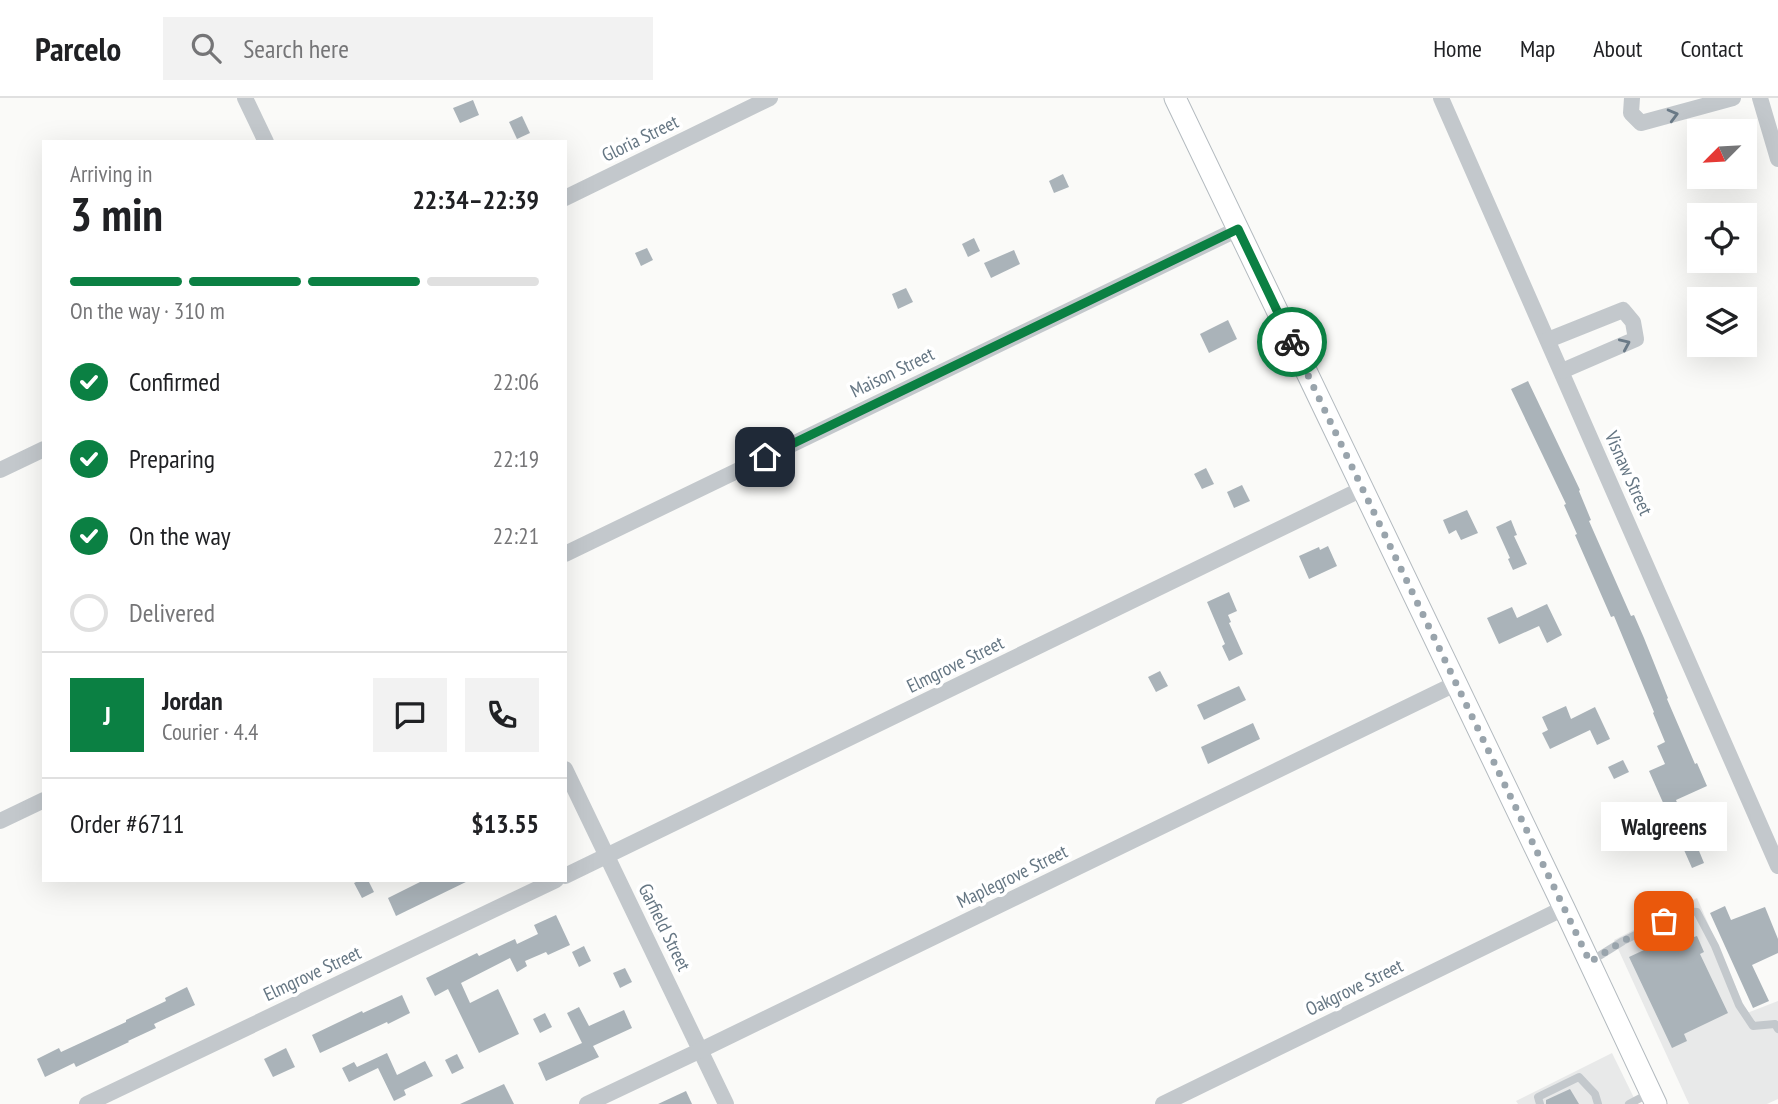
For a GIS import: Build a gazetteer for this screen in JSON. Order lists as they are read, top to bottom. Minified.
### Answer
{"streets":{"street":["Gloria Street","Maison Street","Visnaw Street","Elmgrove Street","Maplegrove Street","Garfield Street","Oakgrove Street"]},"crossings":[["Elmgrove Street","Garfield Street"],["Maplegrove Street","Garfield Street"]],"places":["Walgreens"],"north":"bottom left","page":{"header":"Parcelo","search":"Search here","nav":["Home","Map","About","Contact"],"heading":["3 min","Arriving in","22:34–22:39"],"panel":["Jordan","Courier · 4.4","Order #6711","$13.55"],"bar":"On the way · 310 m","list":[["Confirmed","22:06"],["Preparing","22:19"],["On the way","22:21"],"Delivered"],"round":"J","bubble":"Walgreens"}}
